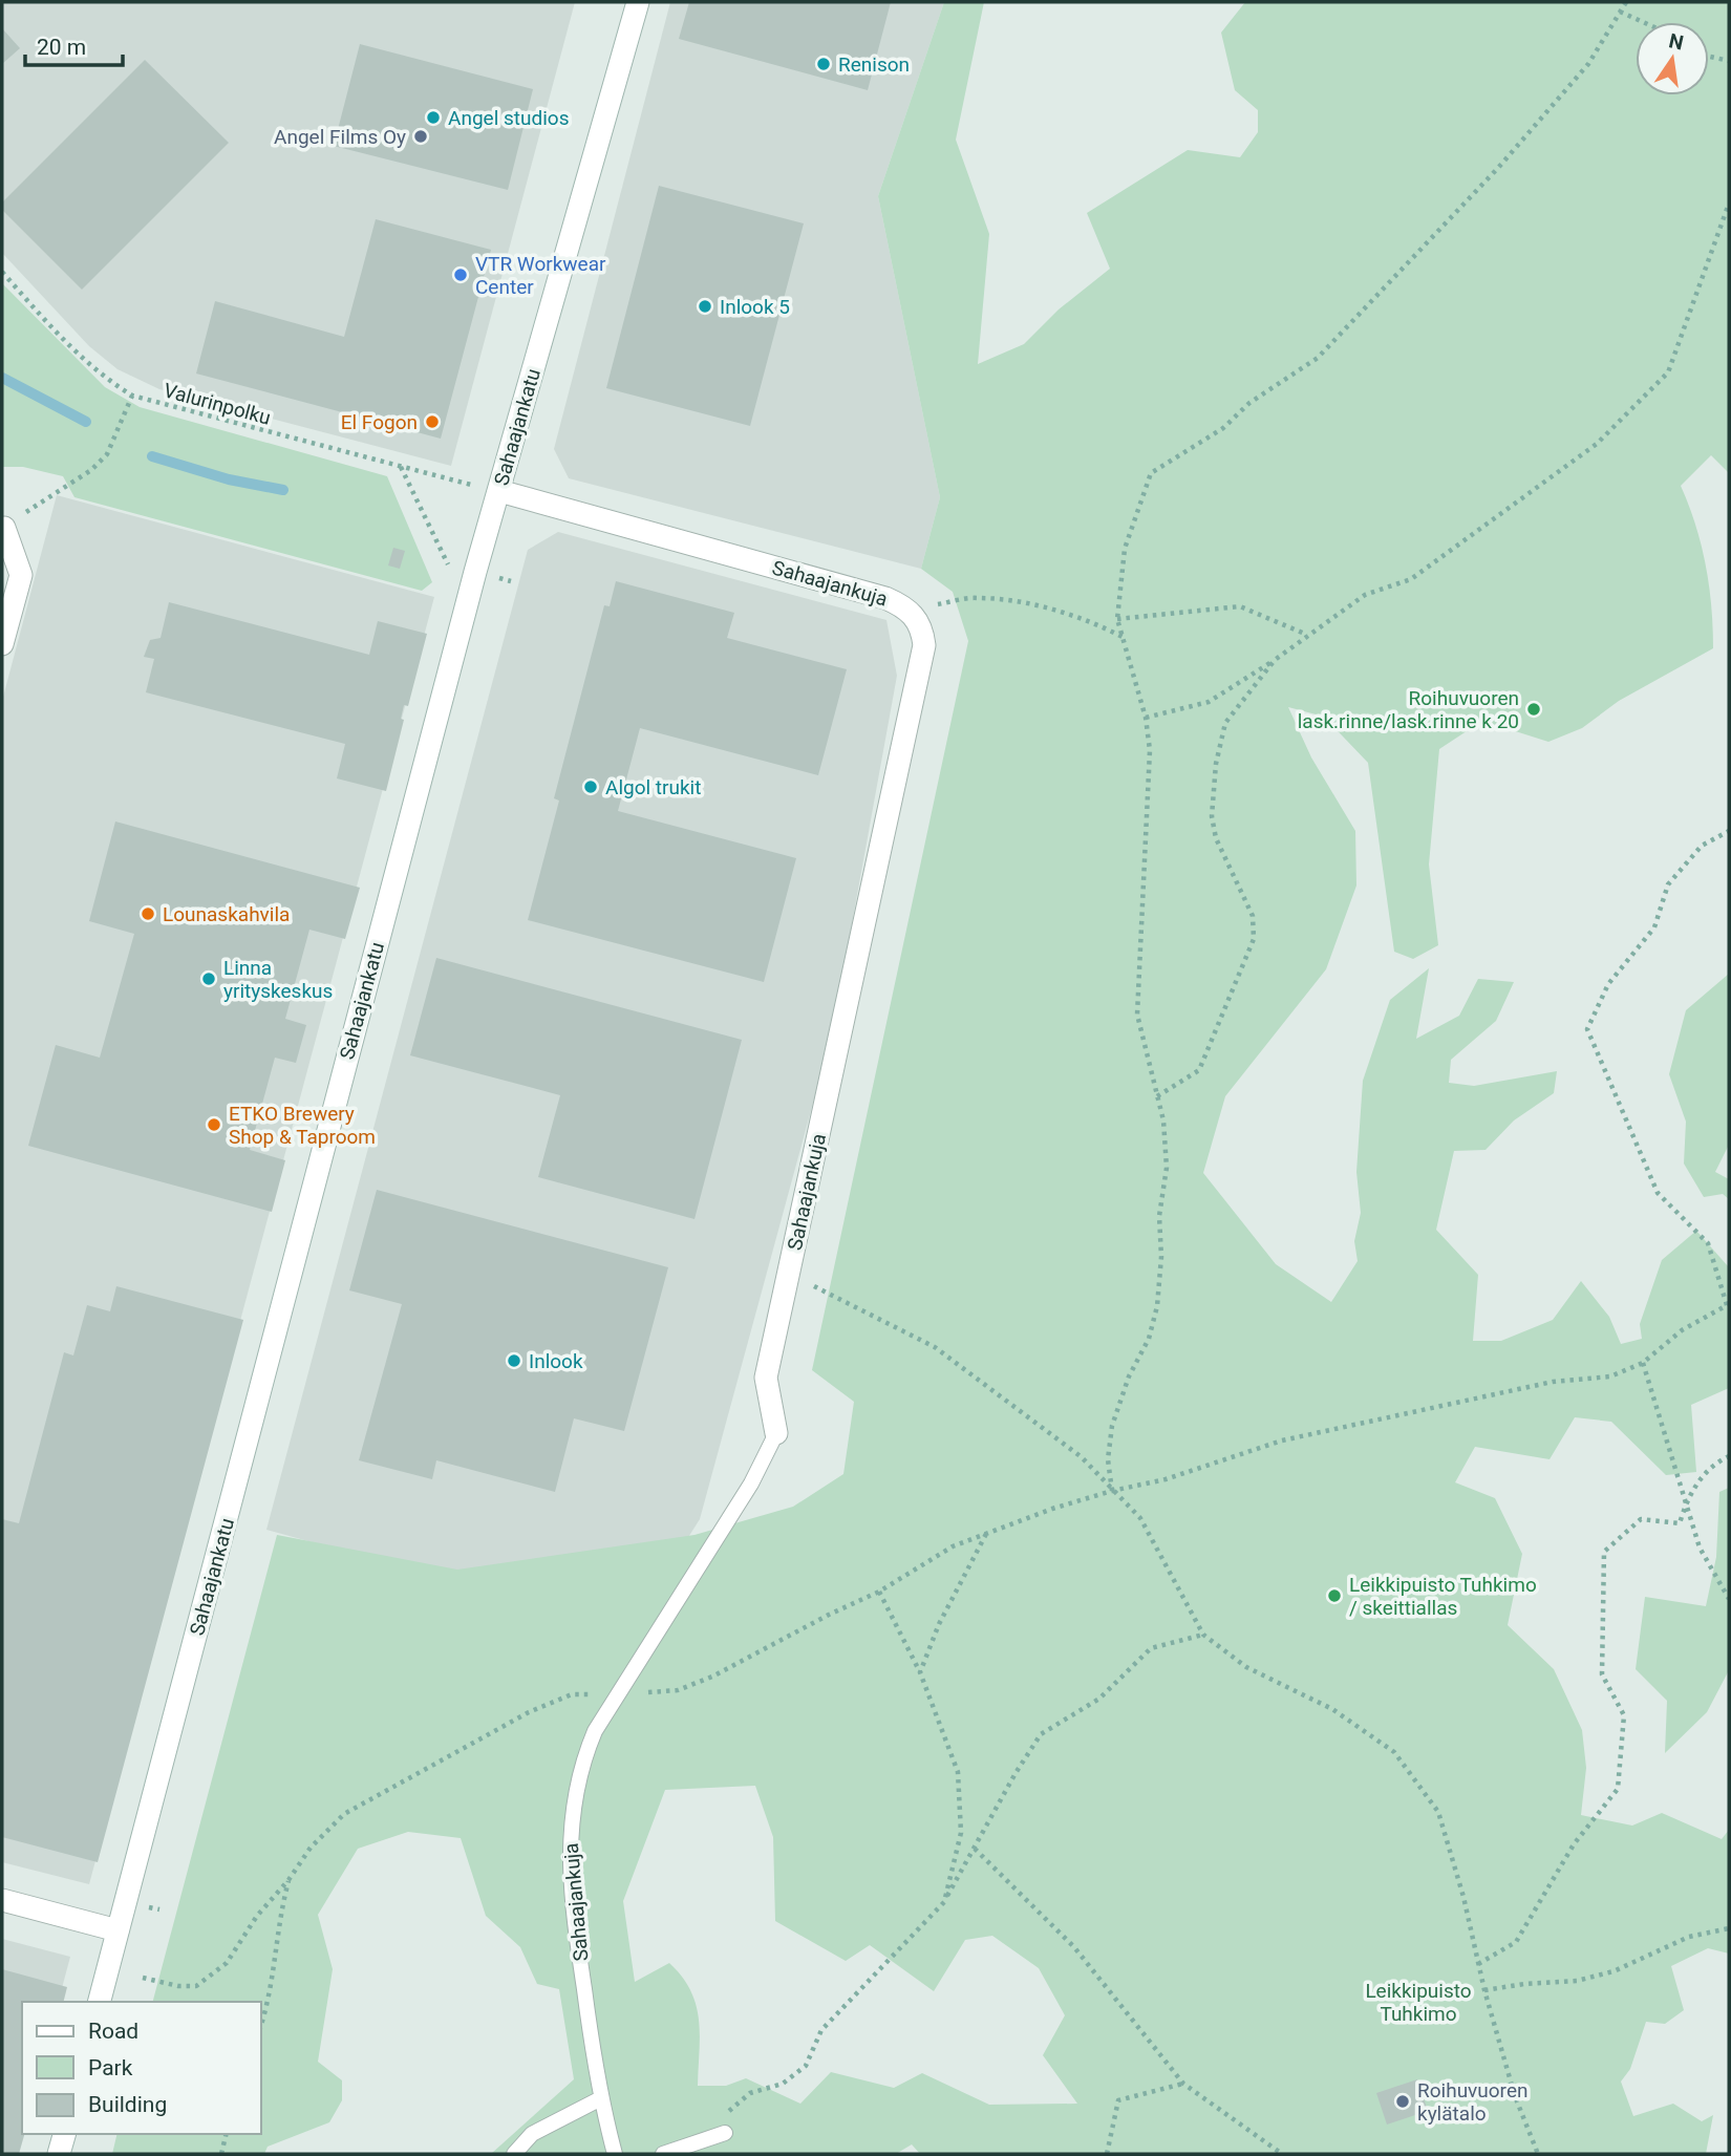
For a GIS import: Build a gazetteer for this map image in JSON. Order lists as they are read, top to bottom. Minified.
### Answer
{"streets":{"main road":["Sahaajankatu","Sahaajankuja"],"path":["Valurinpolku"]},"crossings":[["Sahaajankatu","Sahaajankuja"]],"parks":["Leikkipuisto Tuhkimo"],"places":["Renison","Angel studios","Angel Films Oy","VTR Workwear Center","Inlook 5","El Fogon","Roihuvuoren lask.rinne/lask.rinne k 20","Algol trukit","Lounaskahvila","Linna yrityskeskus","ETKO Brewery Shop & Taproom","Inlook","Leikkipuisto Tuhkimo / skeittiallas","Roihuvuoren kylätalo"],"legend":["Road","Park","Building"],"scale_bar":"20 m","north":"top"}
